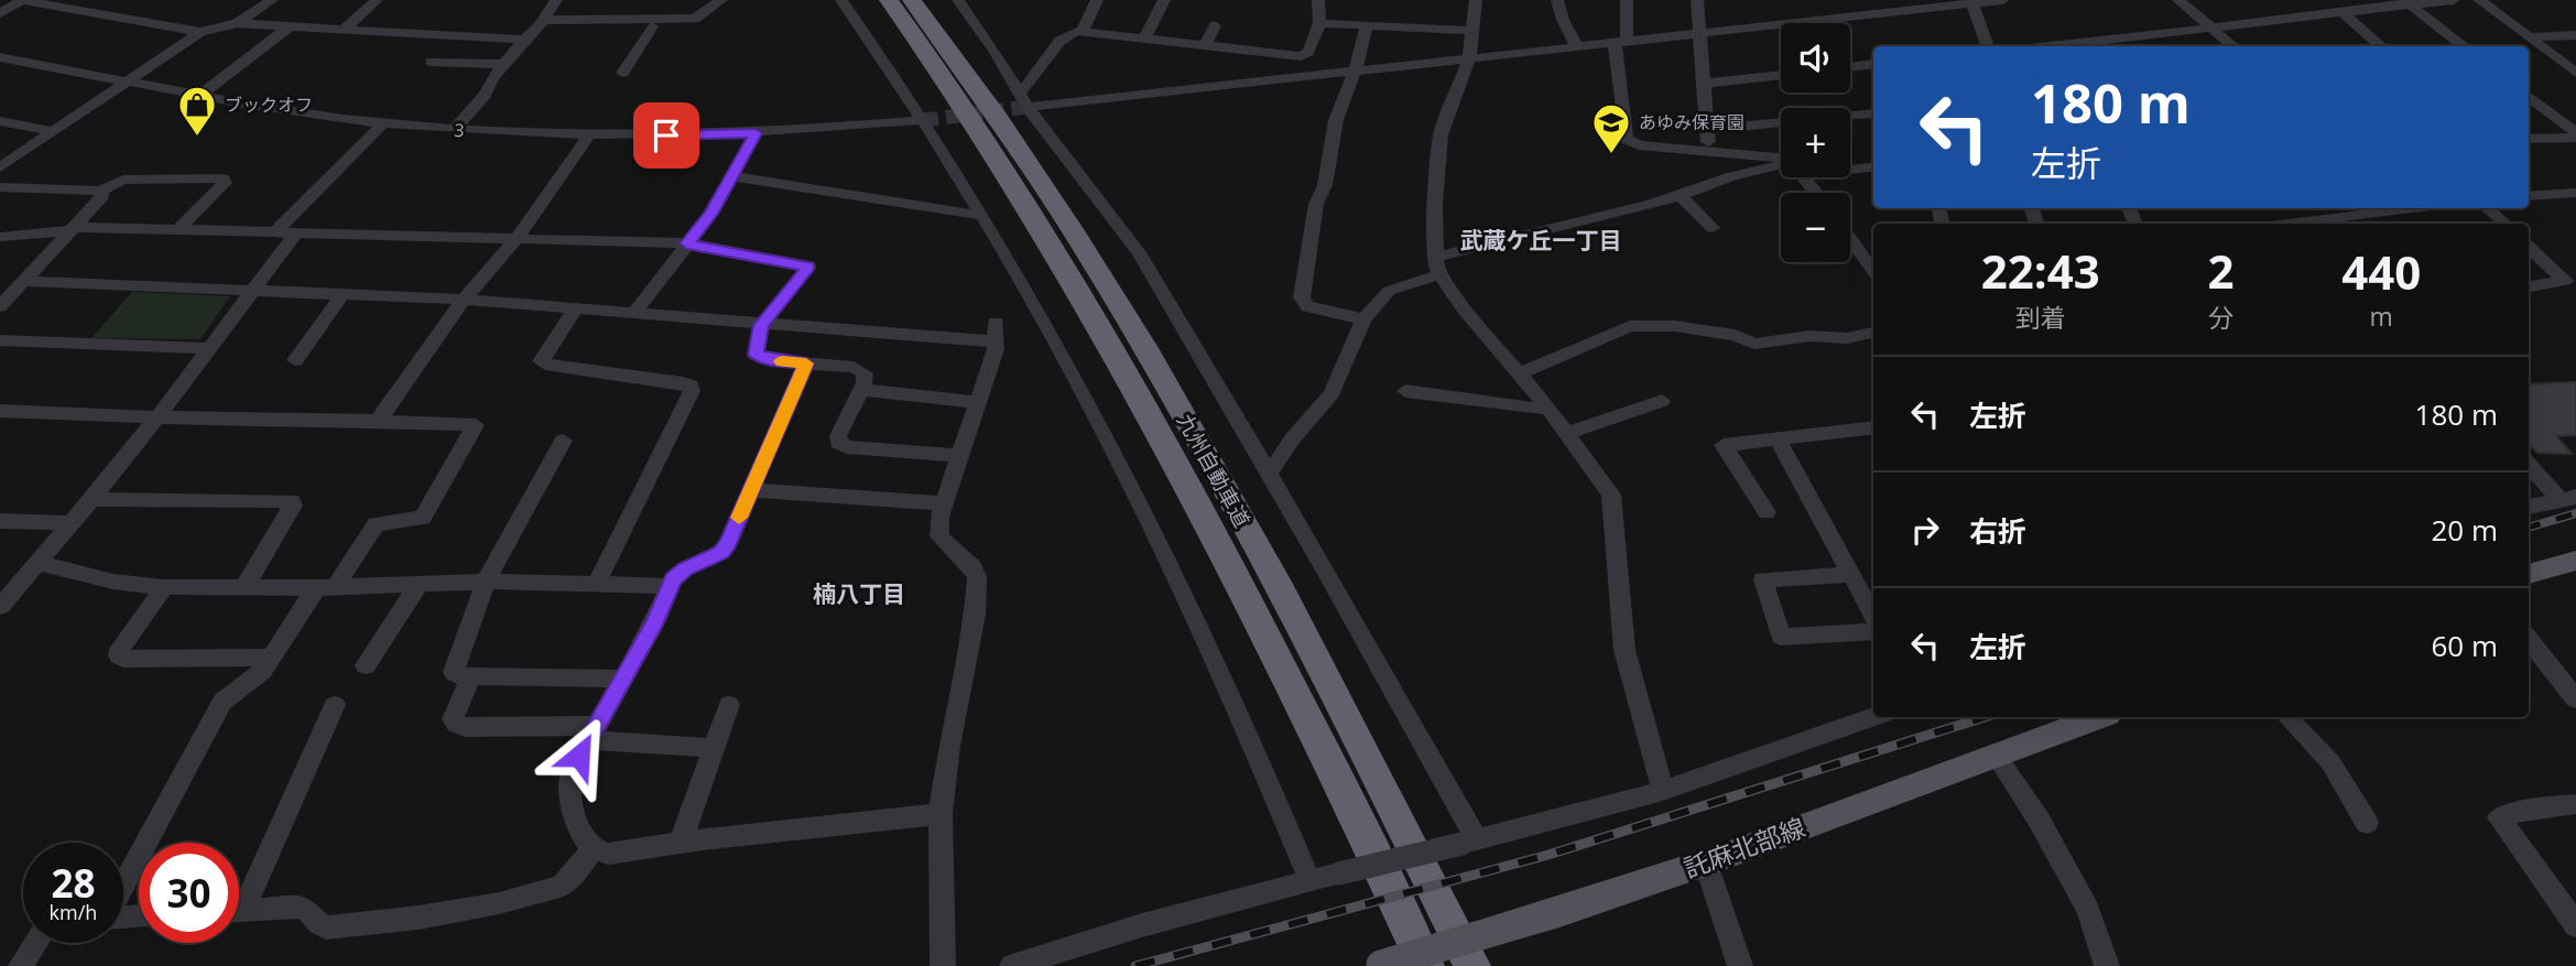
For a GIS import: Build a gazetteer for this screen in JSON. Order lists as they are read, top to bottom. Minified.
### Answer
{"streets":{"highway":["九州自動車道"],"main road":["託麻北部線"],"street":["3"]},"crossings":[["九州自動車道","託麻北部線"]],"districts":["武蔵ケ丘一丁目","楠八丁目"],"places":{"shop":["ブックオフ"],"school or university":["あゆみ保育園"]},"page":{"map_buttons":["+","−"],"turn":["180 m","左折"],"eta":["22:43","到着","2","分","440","m"],"list":[{"name":"左折","value":"180 m"},{"name":"右折","value":"20 m"},{"name":"左折","value":"60 m"}],"speed":"28 km/h","limit":"30"}}
